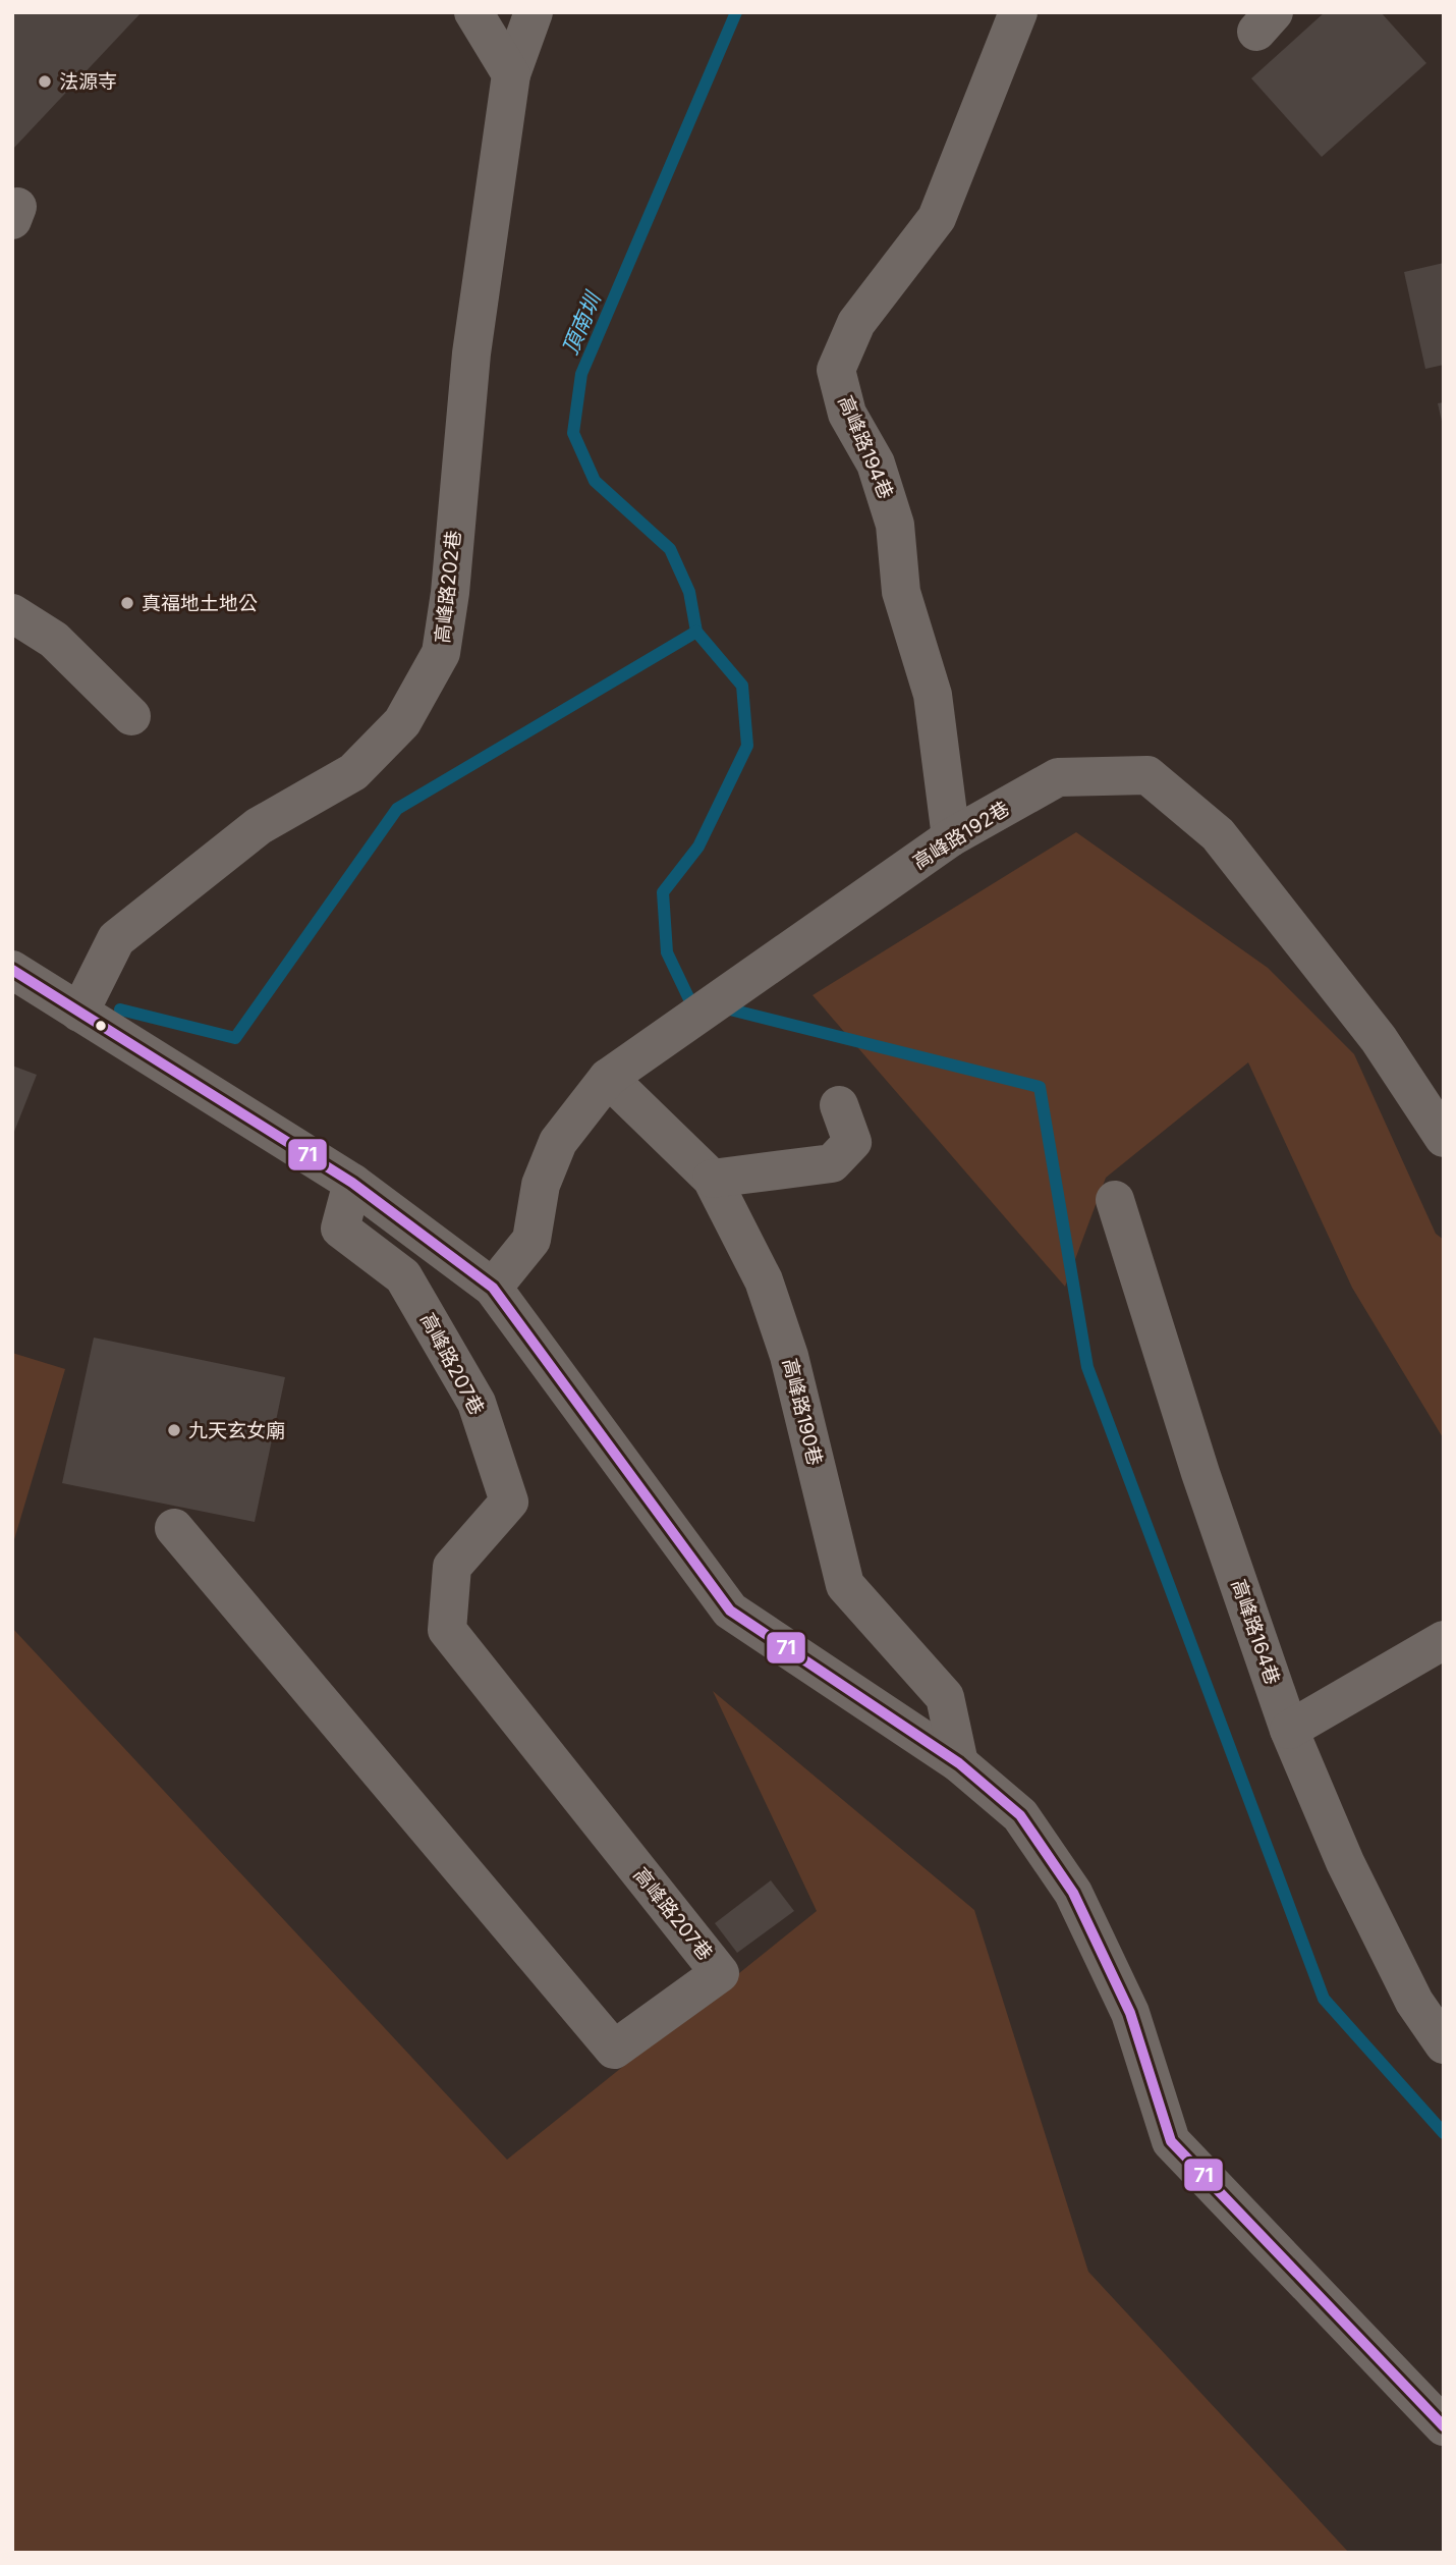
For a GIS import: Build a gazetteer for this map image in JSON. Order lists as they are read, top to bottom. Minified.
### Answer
{"streets":{"street":["高峰路194巷","高峰路202巷","高峰路192巷","高峰路207巷","高峰路190巷","高峰路164巷"]},"crossings":[["高峰路194巷","高峰路192巷"],["高峰路192巷","高峰路190巷"]],"water":["頂南圳"],"places":["法源寺","真福地土地公","九天玄女廟"],"lines":["transit line 71"]}
